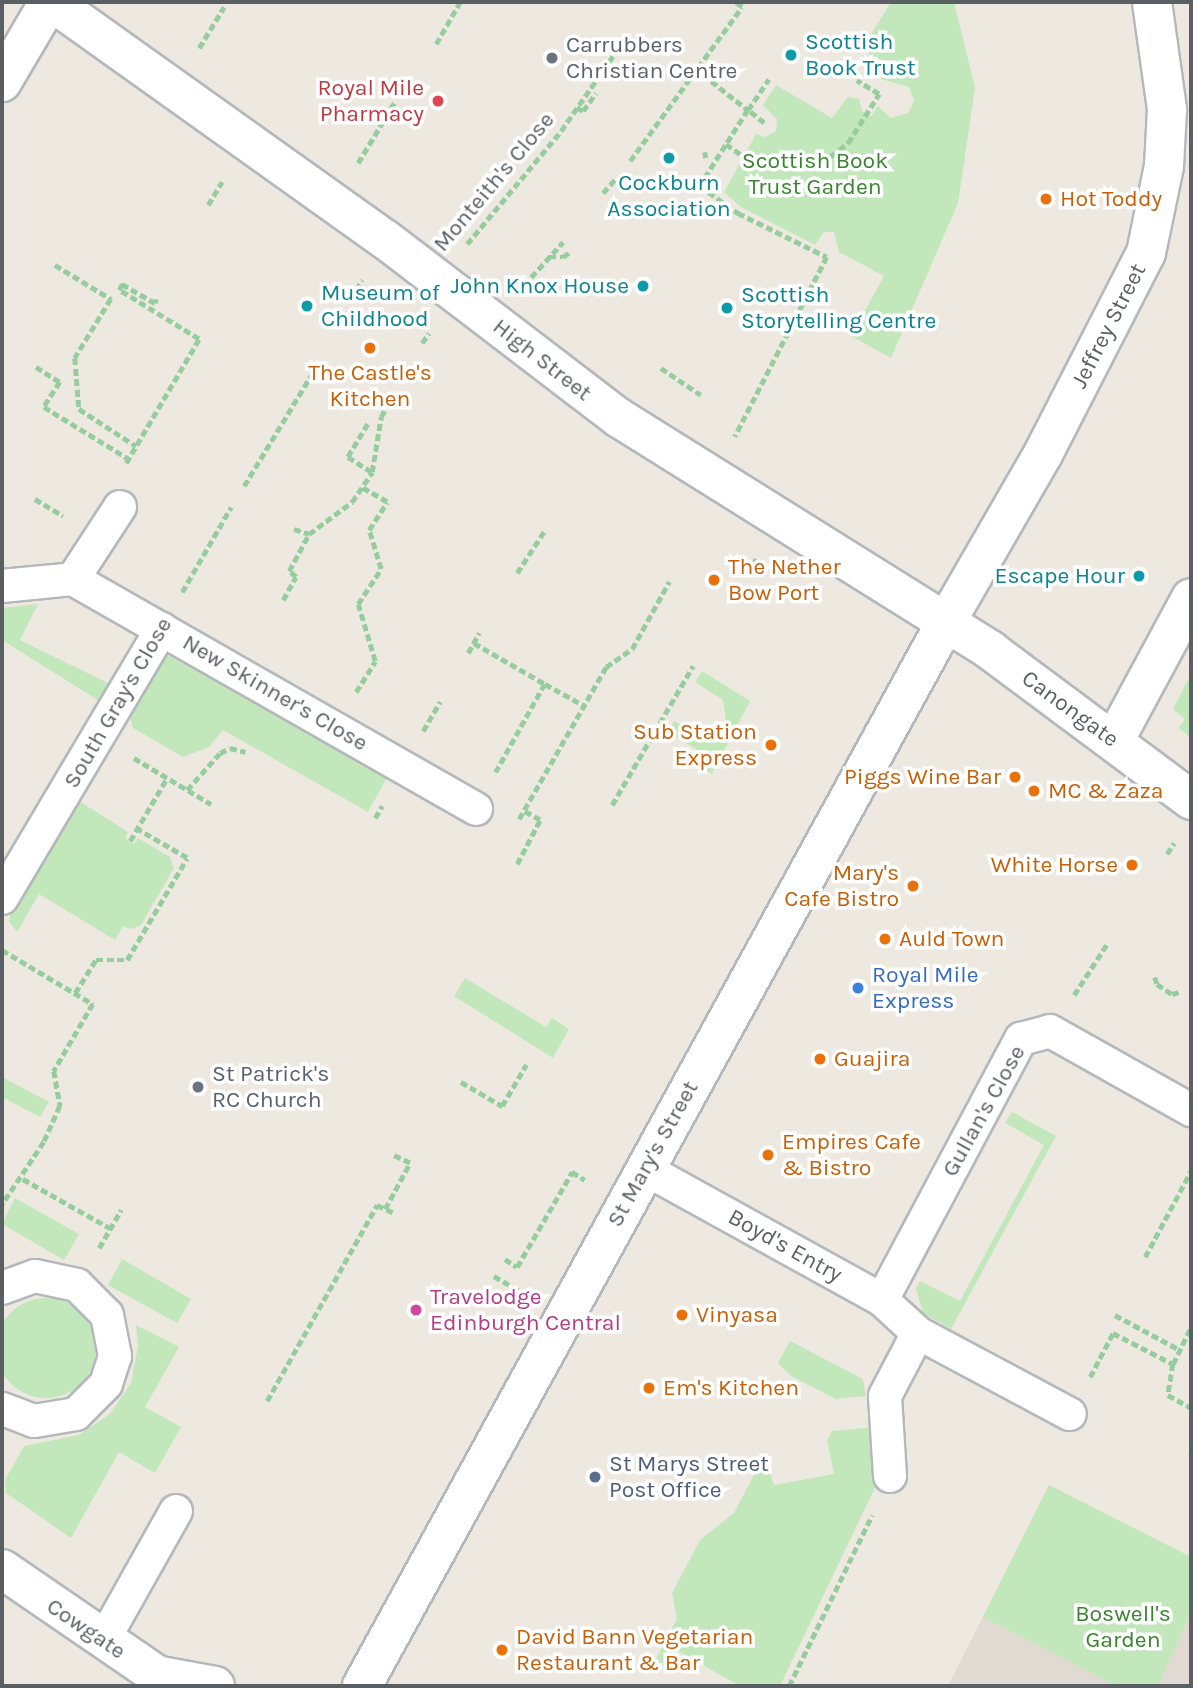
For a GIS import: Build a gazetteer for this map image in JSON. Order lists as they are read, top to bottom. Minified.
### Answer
{"streets":{"street":["Jeffrey Street","High Street","Canongate","St Mary's Street","Cowgate"],"lane":["New Skinner's Close","South Gray's Close","Gullan's Close","Boyd's Entry"],"path":["Monteith's Close"]},"crossings":[["Monteith's Close","High Street"],["Jeffrey Street","High Street"],["Jeffrey Street","Canongate"],["Jeffrey Street","St Mary's Street"],["High Street","Canongate"],["High Street","St Mary's Street"],["New Skinner's Close","South Gray's Close"],["Canongate","St Mary's Street"],["Gullan's Close","Boyd's Entry"],["St Mary's Street","Boyd's Entry"]],"parks":["Scottish Book Trust Garden","Boswell's Garden"],"places":["Scottish Book Trust","Carrubbers Christian Centre","Royal Mile Pharmacy","Cockburn Association","Hot Toddy","John Knox House","Museum of Childhood","Scottish Storytelling Centre","The Castle's Kitchen","Escape Hour","The Nether Bow Port","Sub Station Express","Piggs Wine Bar","MC & Zaza","White Horse","Mary's Cafe Bistro","Auld Town","Royal Mile Express","Guajira","St Patrick's RC Church","Empires Cafe & Bistro","Travelodge Edinburgh Central","Vinyasa","Em's Kitchen","St Marys Street Post Office","David Bann Vegetarian Restaurant & Bar"]}
